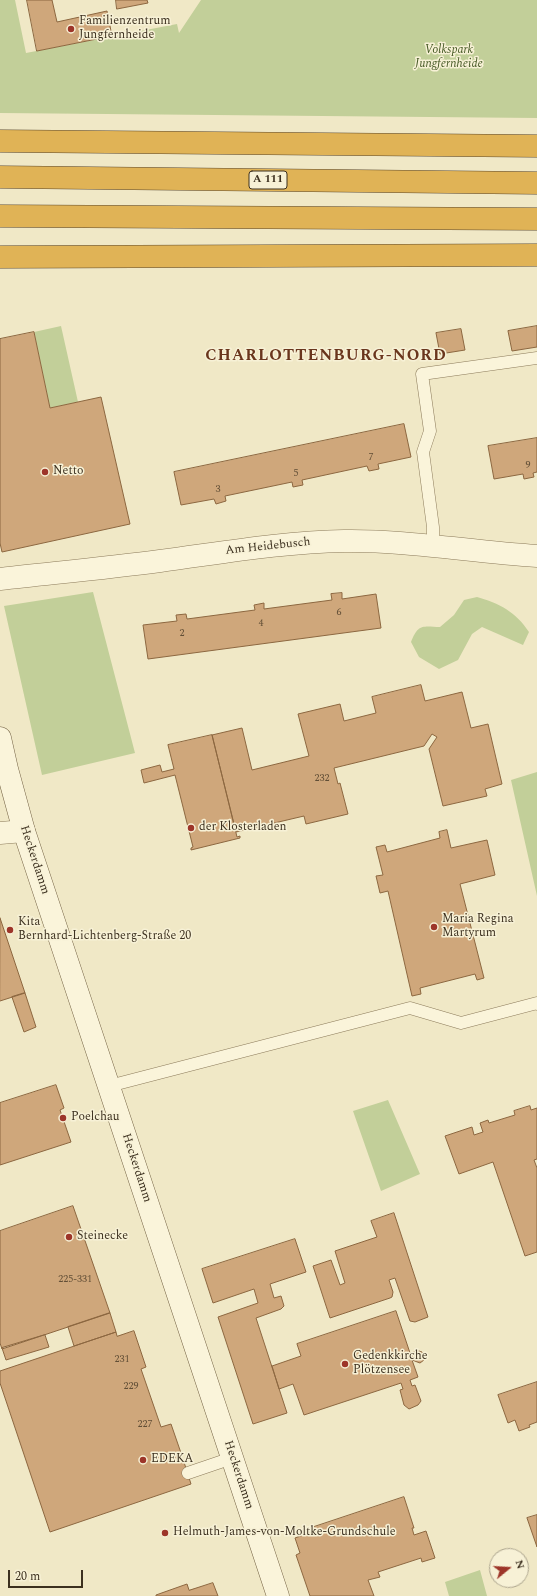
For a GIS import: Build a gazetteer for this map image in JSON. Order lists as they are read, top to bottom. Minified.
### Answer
{"streets":{"highway":["A 111"],"street":["Am Heidebusch","Heckerdamm"]},"districts":["CHARLOTTENBURG-NORD"],"parks":["Volkspark Jungfernheide"],"places":["Familienzentrum Jungfernheide","Netto","der Klosterladen","Maria Regina Martyrum","Kita Bernhard-Lichtenberg-Straße 20","Poelchau","Steinecke","Gedenkkirche Plötzensee","EDEKA","Helmuth-James-von-Moltke-Grundschule"],"house_numbers":["7","9","5","3","6","4","2","232","225-331","231","229","227"],"scale_bar":"20 m","north":"right"}
